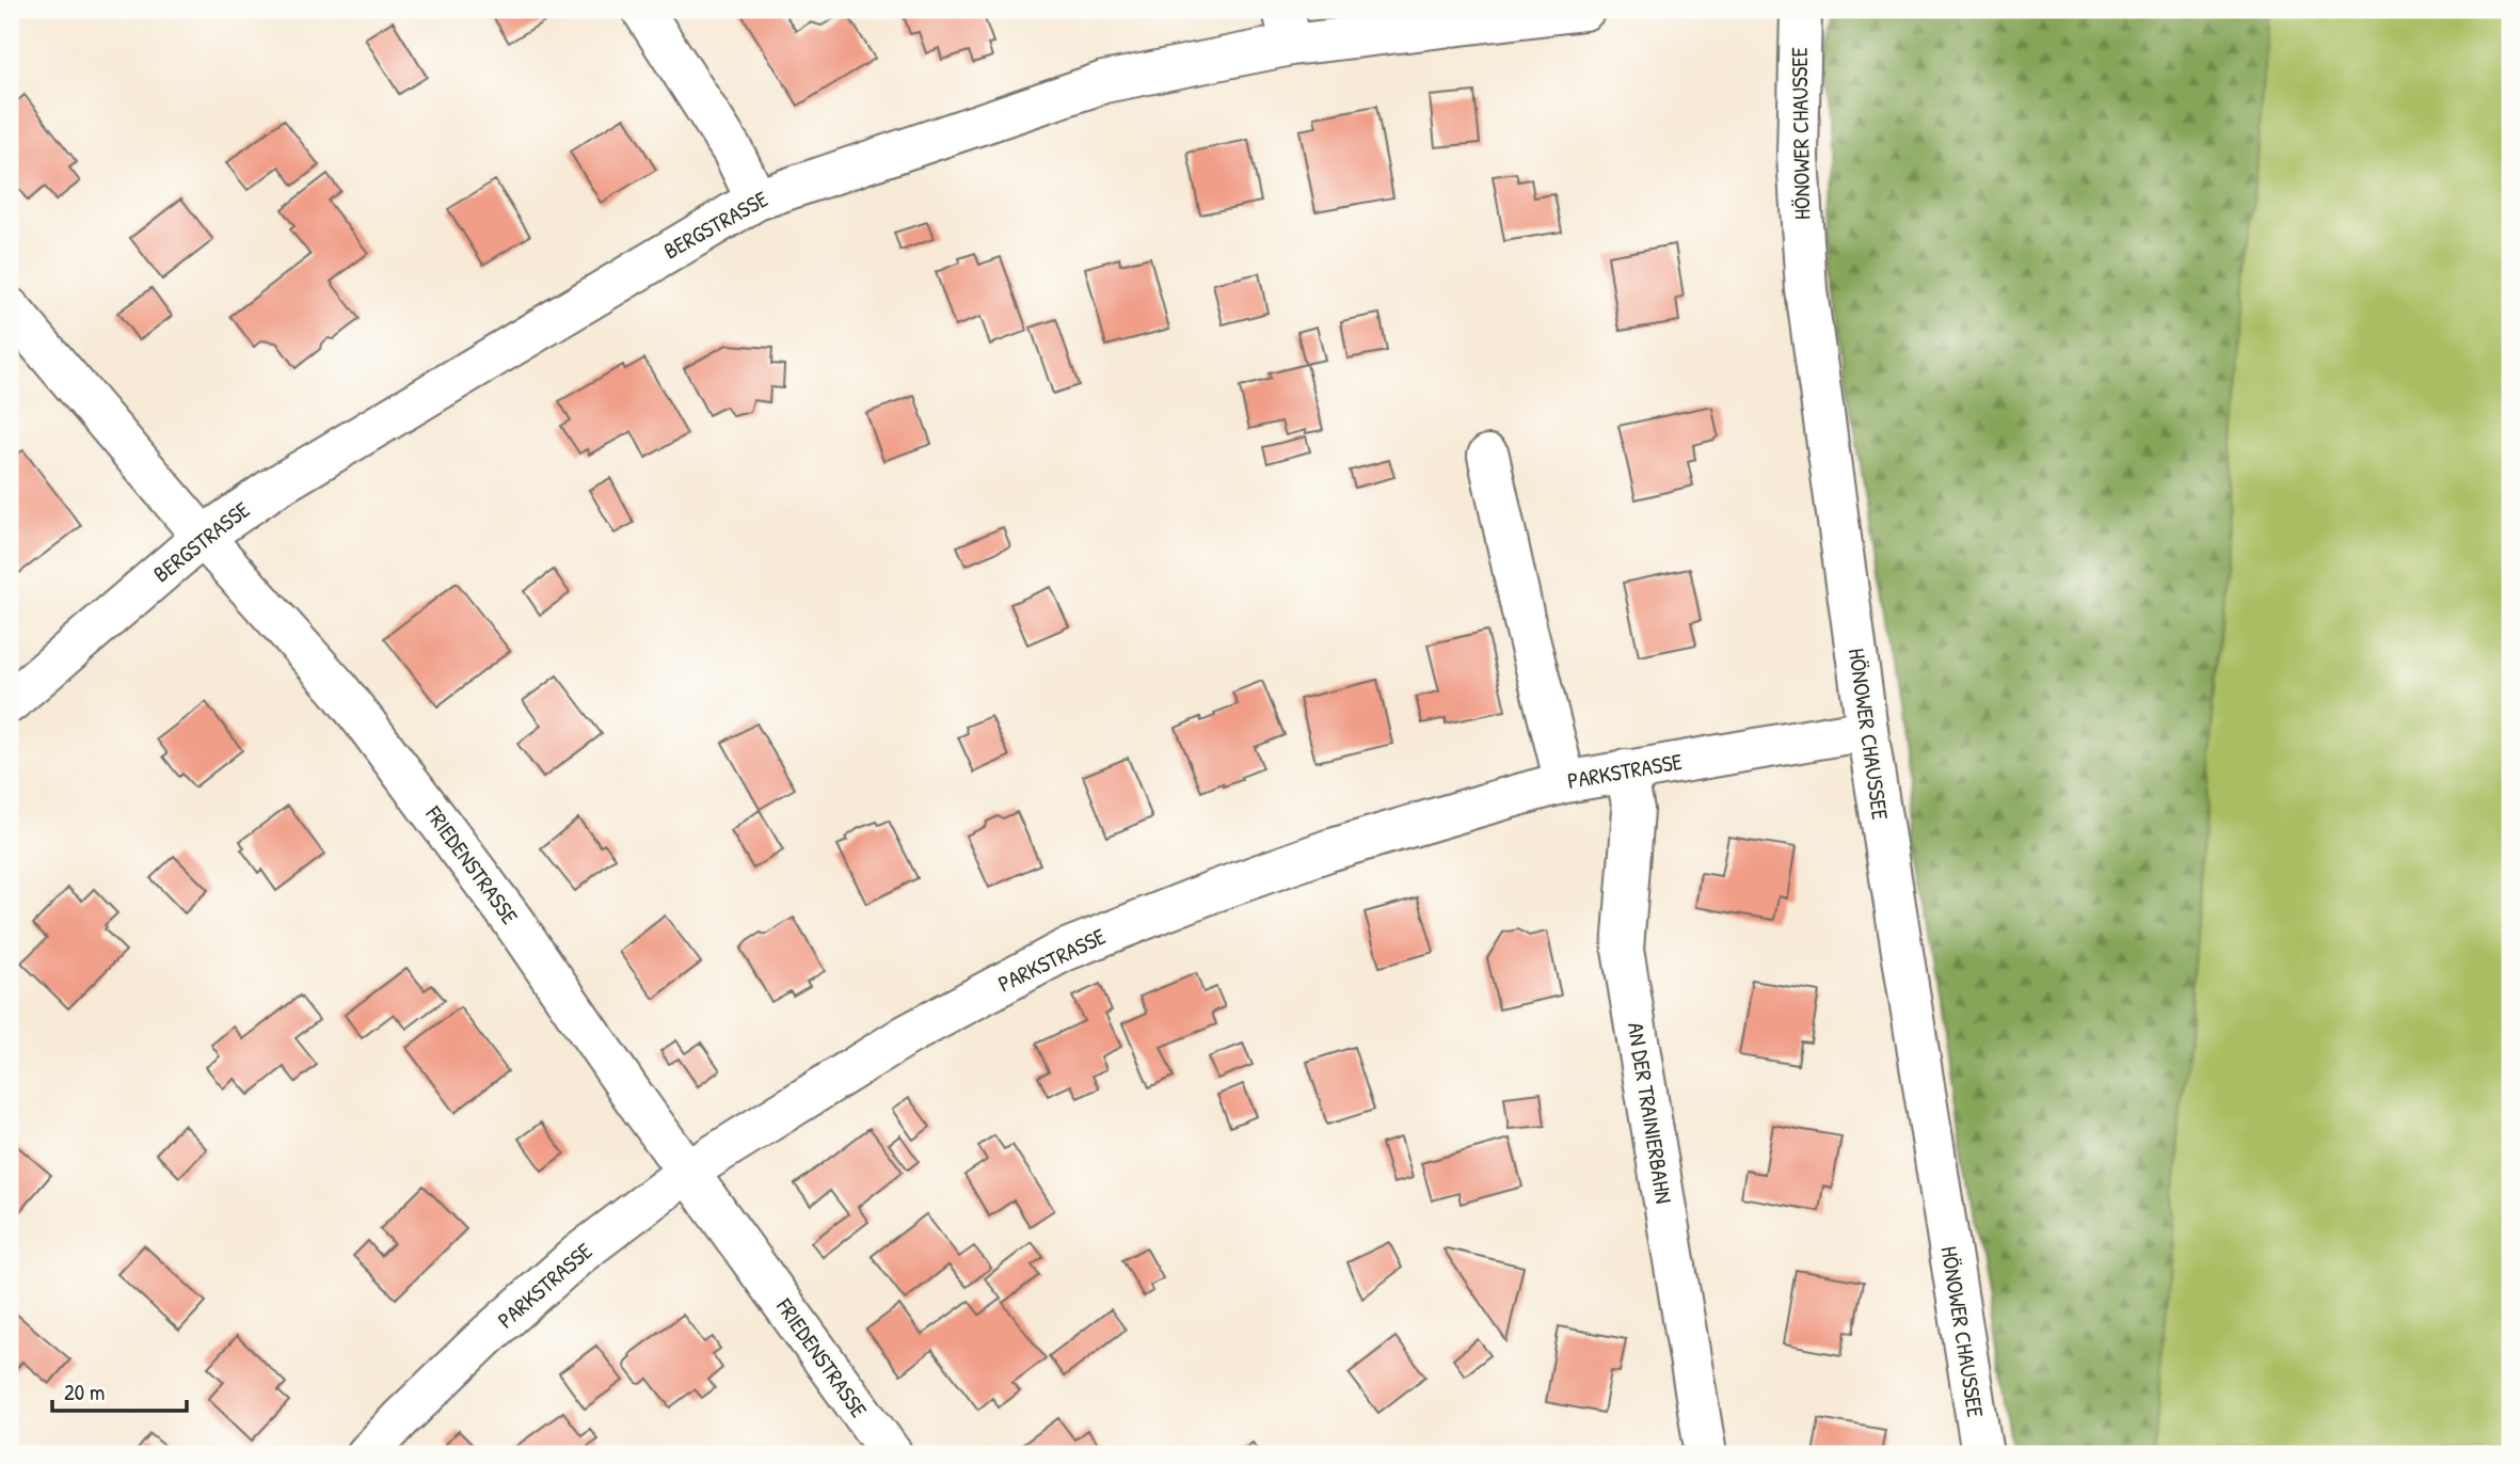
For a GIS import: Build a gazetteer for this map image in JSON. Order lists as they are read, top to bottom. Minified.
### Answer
{"streets":{"street":["HÖNOWER CHAUSSEE","BERGSTRASSE","PARKSTRASSE","FRIEDENSTRASSE","AN DER TRAINIERBAHN"]},"crossings":[["HÖNOWER CHAUSSEE","PARKSTRASSE"],["BERGSTRASSE","FRIEDENSTRASSE"],["PARKSTRASSE","FRIEDENSTRASSE"],["PARKSTRASSE","AN DER TRAINIERBAHN"]],"scale_bar":"20 m"}
